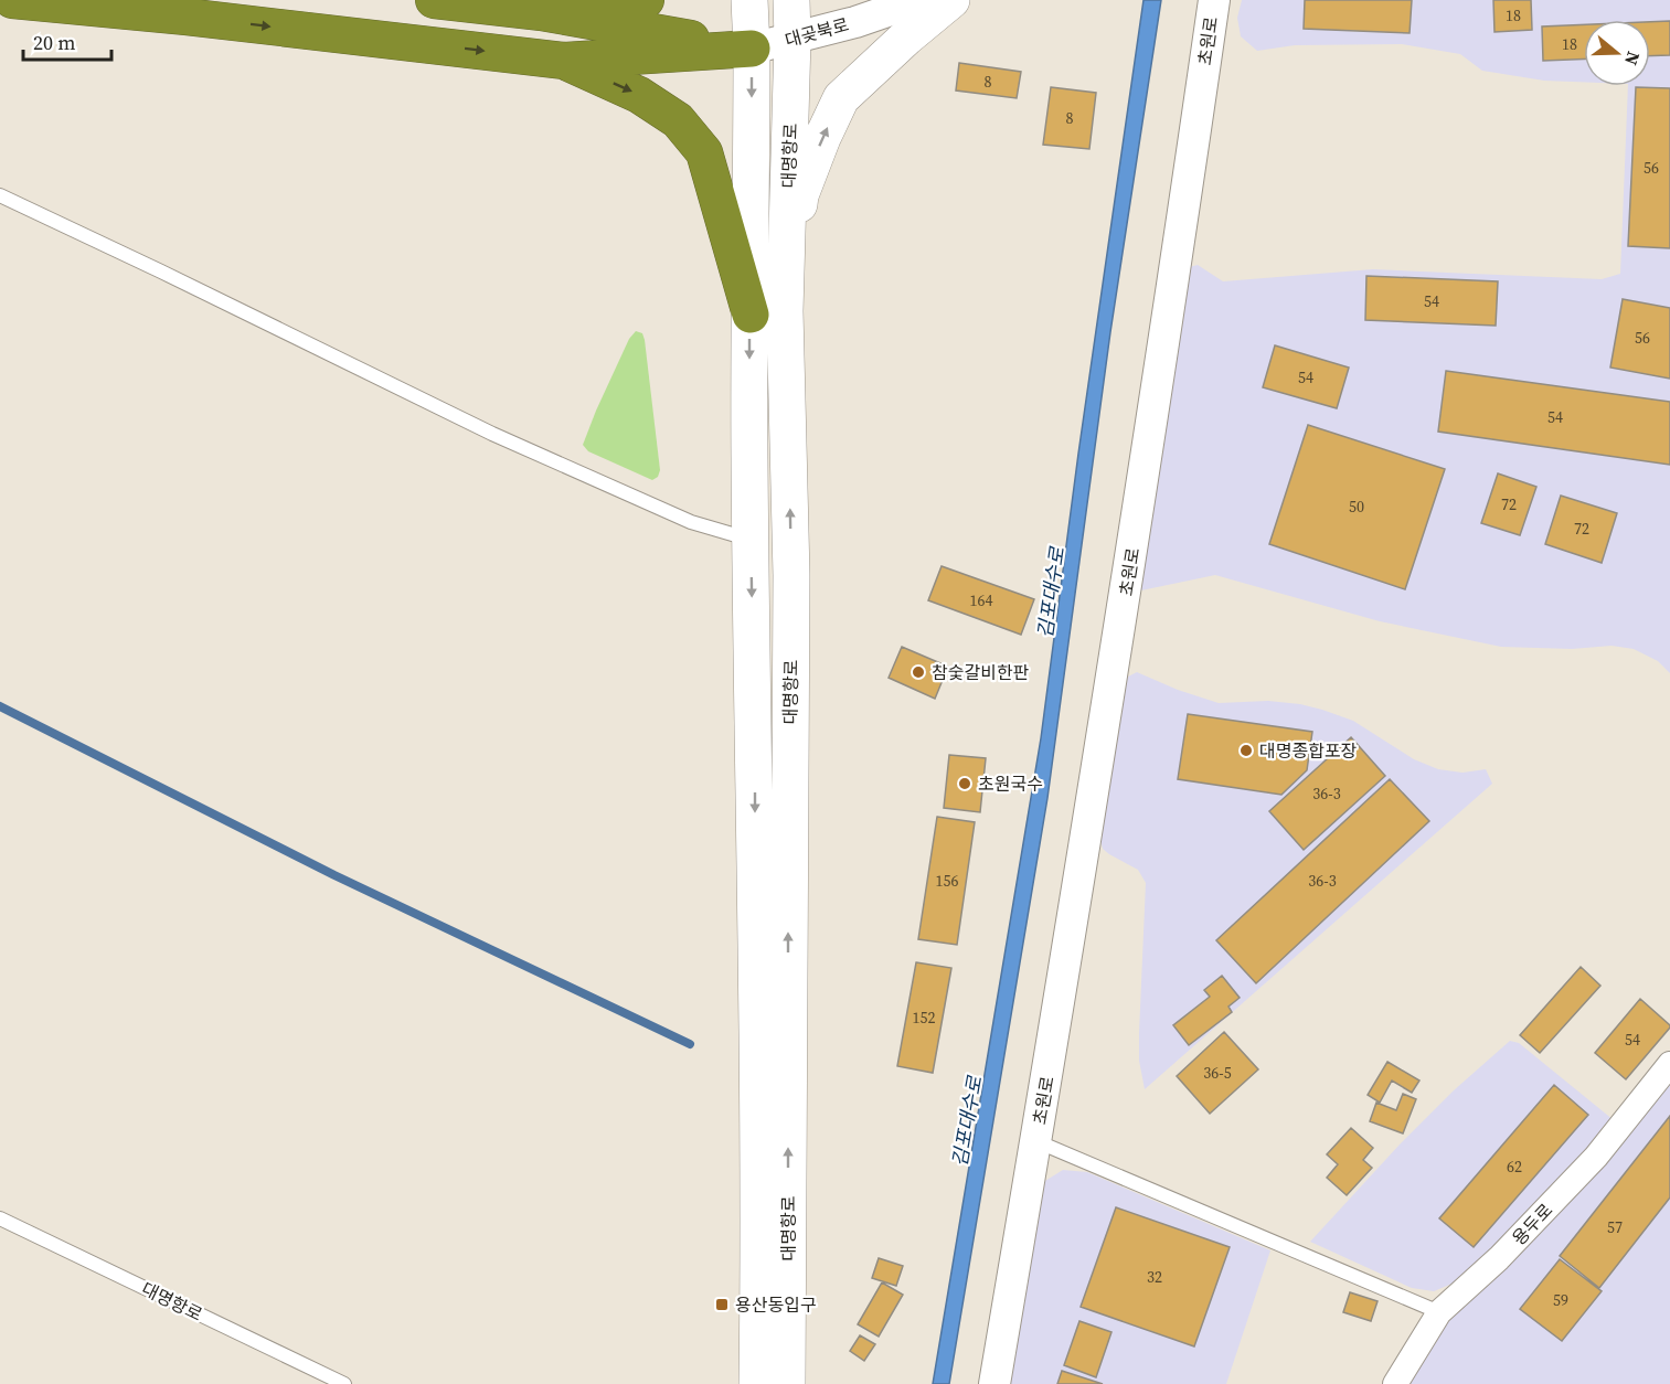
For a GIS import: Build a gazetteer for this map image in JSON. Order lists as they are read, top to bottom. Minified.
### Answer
{"streets":{"main road":["대명항로"],"street":["대곶북로","초원로","용두로"]},"crossings":[["대곶북로","대명항로"],["초원로","용두로"]],"water":["김포대수로"],"places":{"other":["참숯갈비한판","대명종합포장","초원국수"],"transit":["용산동입구"]},"house_numbers":["18","18","8","8","56","54","56","54","54","72","50","72","164","36-3","156","36-3","152","54","36-5","62","57","32","59"],"scale_bar":"20 m","north":"right"}
